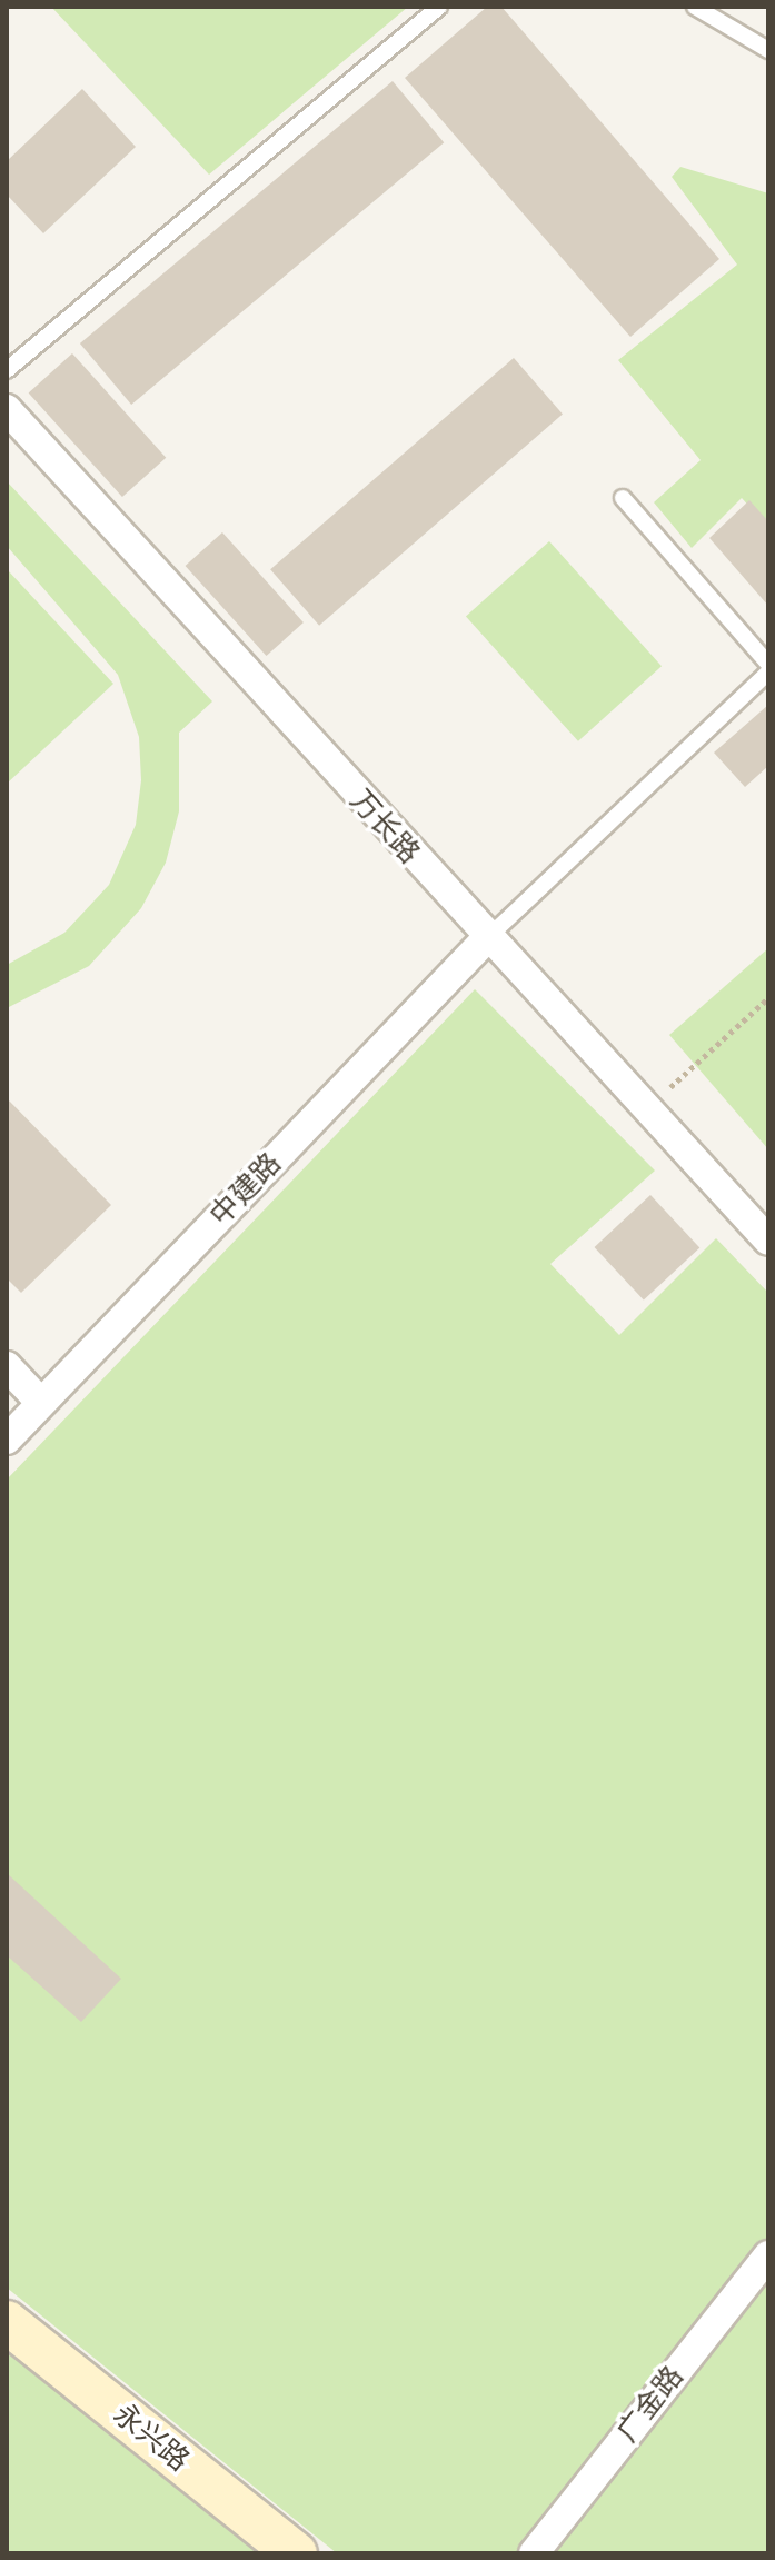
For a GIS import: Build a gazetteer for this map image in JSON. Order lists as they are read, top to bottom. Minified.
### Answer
{"streets":{"main road":["永兴路"],"street":["万长路","中建路","广金路"]},"crossings":[["万长路","中建路"]]}
